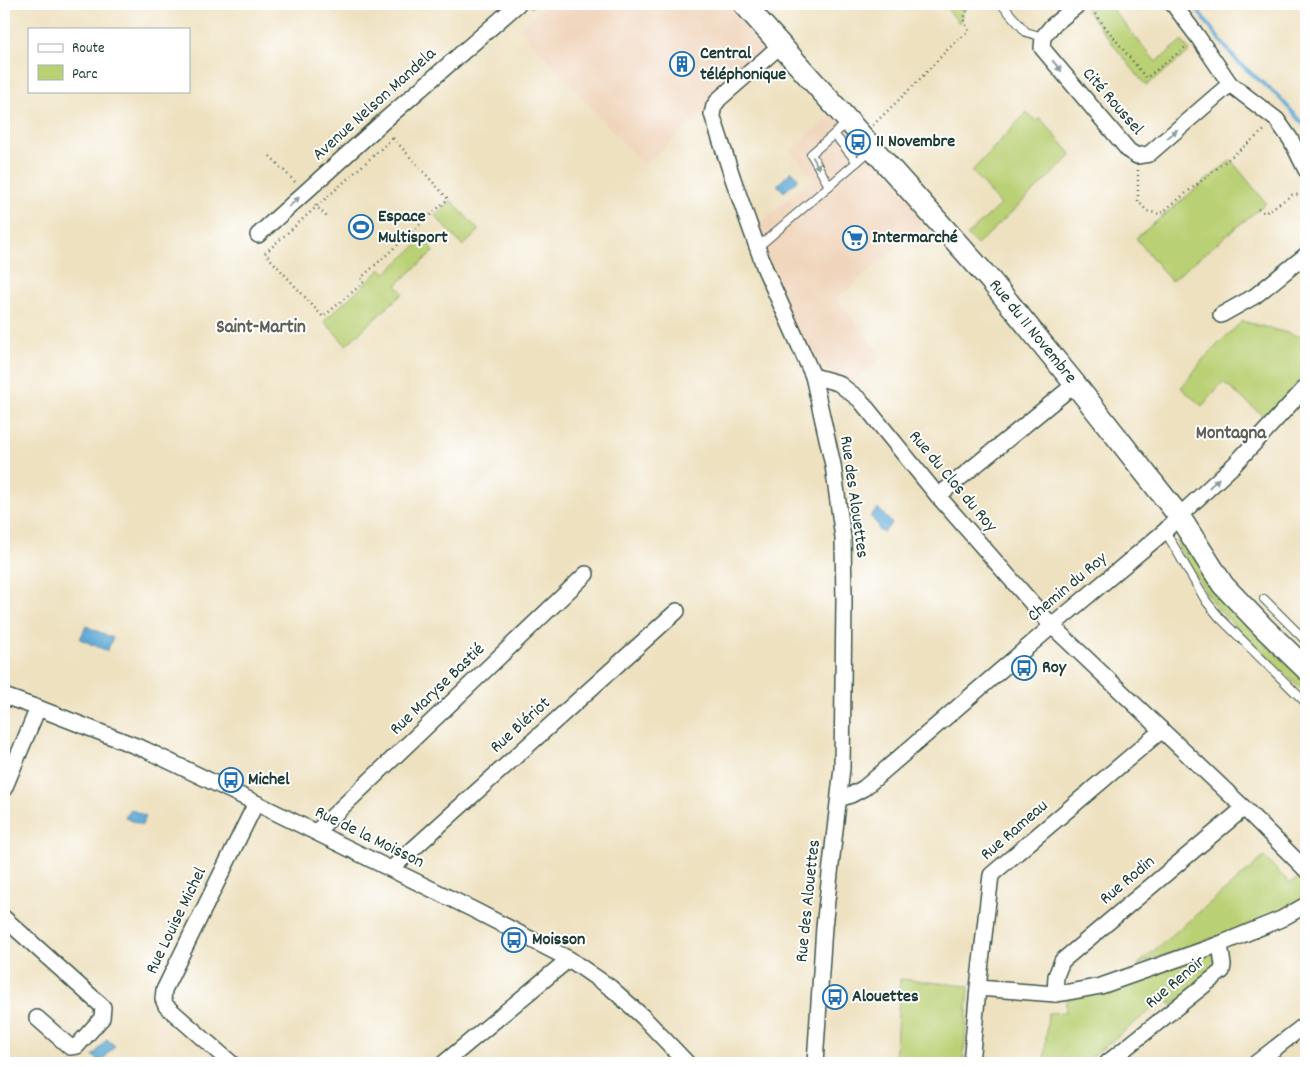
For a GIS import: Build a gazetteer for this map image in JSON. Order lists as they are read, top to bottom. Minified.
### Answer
{"streets":{"street":["Cité Roussel","Avenue Nelson Mandela","Rue du 11 Novembre","Rue du Clos du Roy","Rue des Alouettes","Chemin du Roy","Rue Maryse Bastié","Rue Blériot","Rue Rameau","Rue de la Moisson","Rue Rodin","Rue Louise Michel","Rue Renoir"]},"crossings":[["Rue du 11 Novembre","Rue des Alouettes"],["Rue du 11 Novembre","Chemin du Roy"],["Rue du Clos du Roy","Rue des Alouettes"],["Rue du Clos du Roy","Chemin du Roy"],["Rue des Alouettes","Chemin du Roy"],["Rue Maryse Bastié","Rue de la Moisson"],["Rue Blériot","Rue de la Moisson"],["Rue de la Moisson","Rue Louise Michel"]],"one_way":["Avenue Nelson Mandela"],"districts":["Saint-Martin","Montagna"],"places":{"building":["Central téléphonique"],"bus stop":["11 Novembre","Roy","Michel","Moisson","Alouettes"],"sports":["Espace Multisport"],"supermarket":["Intermarché"]},"legend":["Route","Parc"]}
